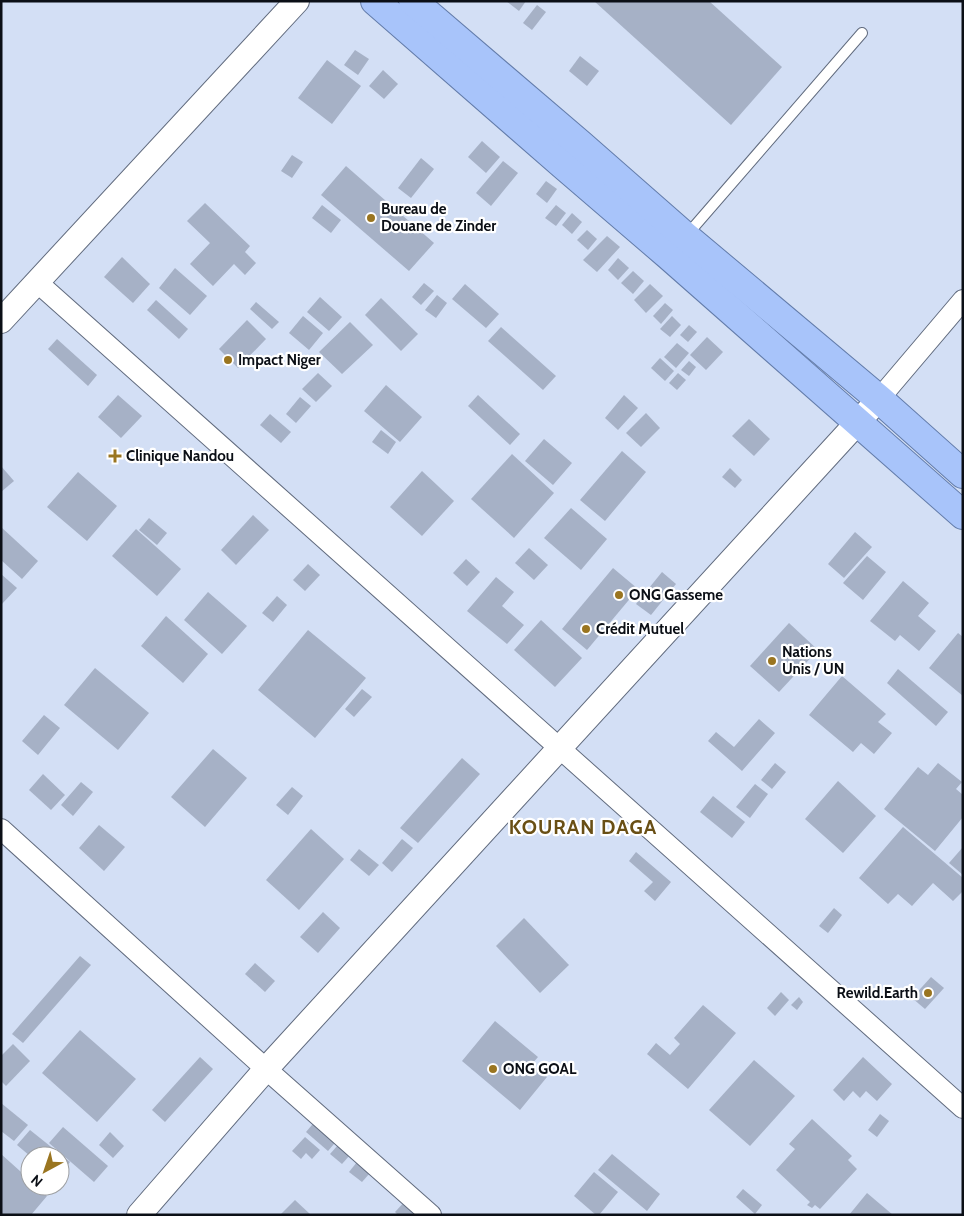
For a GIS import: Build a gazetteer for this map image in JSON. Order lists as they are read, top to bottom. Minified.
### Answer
{"districts":["KOURAN DAGA"],"places":{"other":["Bureau de Douane de Zinder","Impact Niger","ONG Gasseme","Crédit Mutuel","Nations Unis / UN","Rewild.Earth","ONG GOAL"],"health":["Clinique Nandou"]},"north":"bottom left"}
